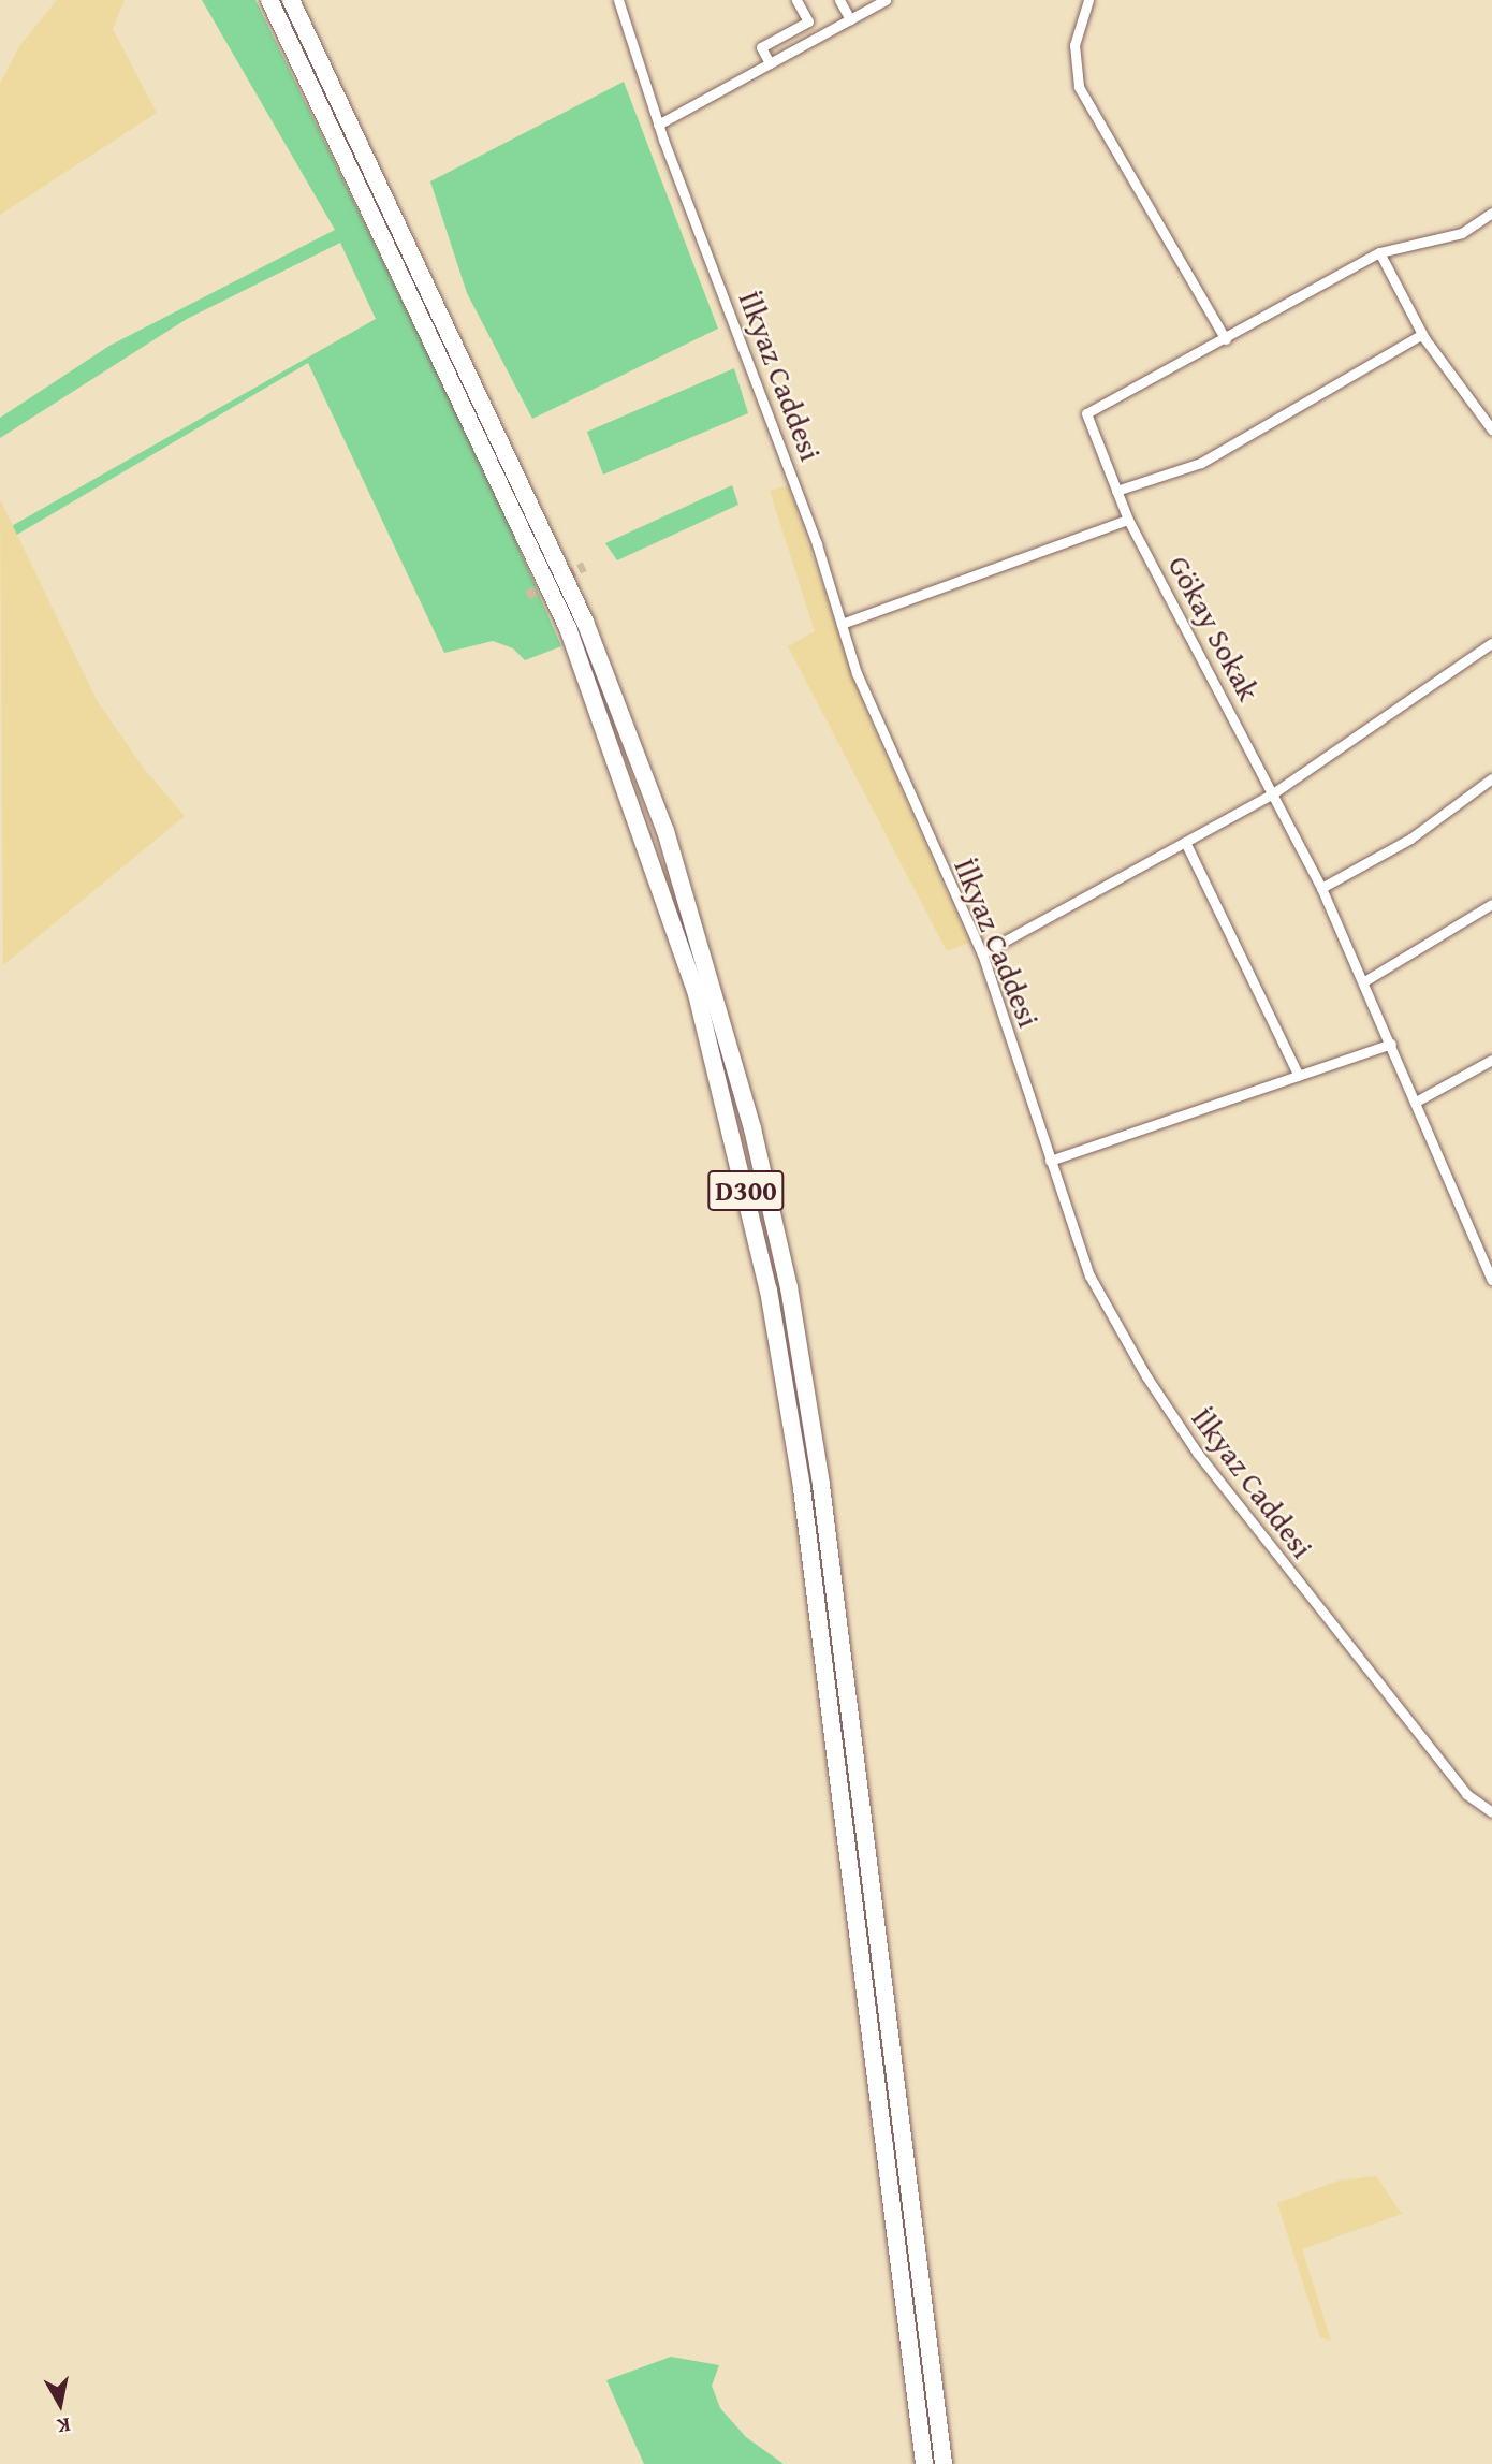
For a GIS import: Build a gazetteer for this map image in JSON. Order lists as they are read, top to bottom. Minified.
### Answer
{"streets":{"highway":["D300"],"street":["İlkyaz Caddesi","Gökay Sokak"]},"north":"bottom"}
